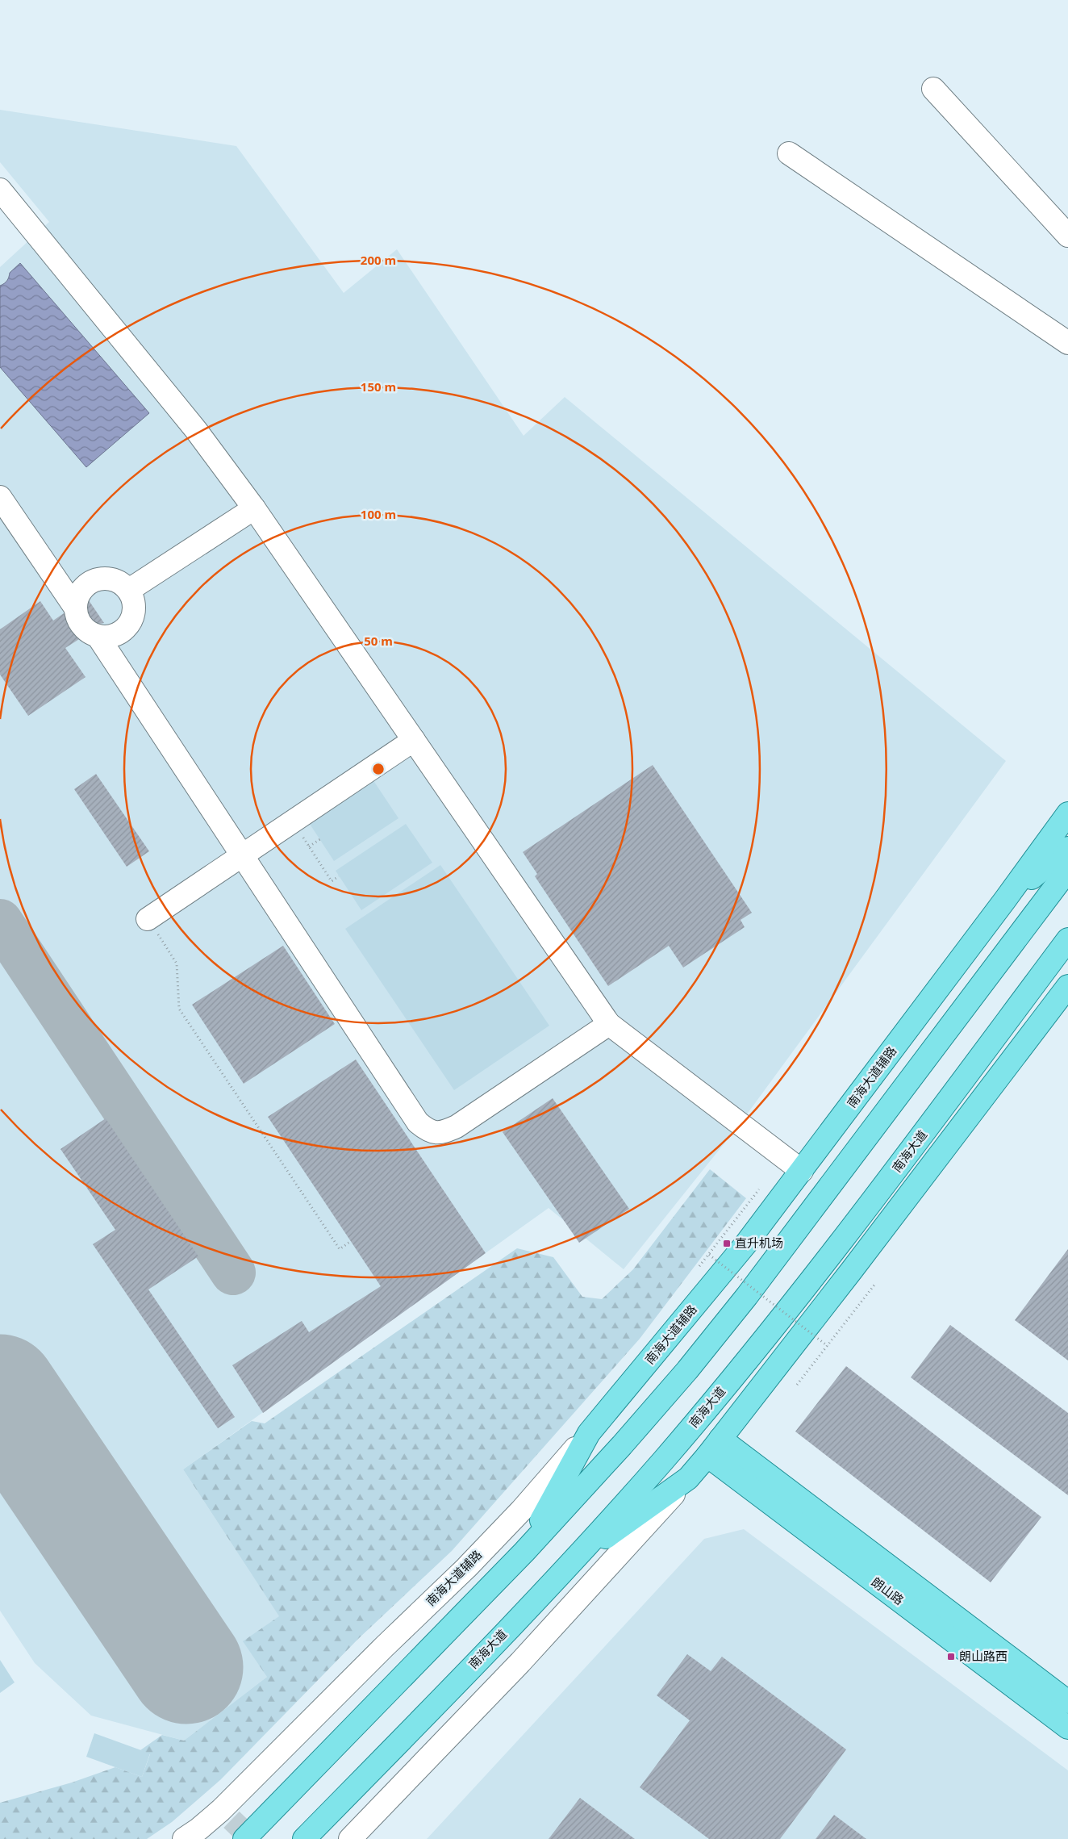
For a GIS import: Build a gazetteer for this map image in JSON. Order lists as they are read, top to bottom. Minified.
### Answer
{"streets":{"main road":["南海大道辅路","南海大道","朗山路"]},"places":{"transit":["直升机场","朗山路西"]},"rings":["200 m","150 m","100 m","50 m"]}
